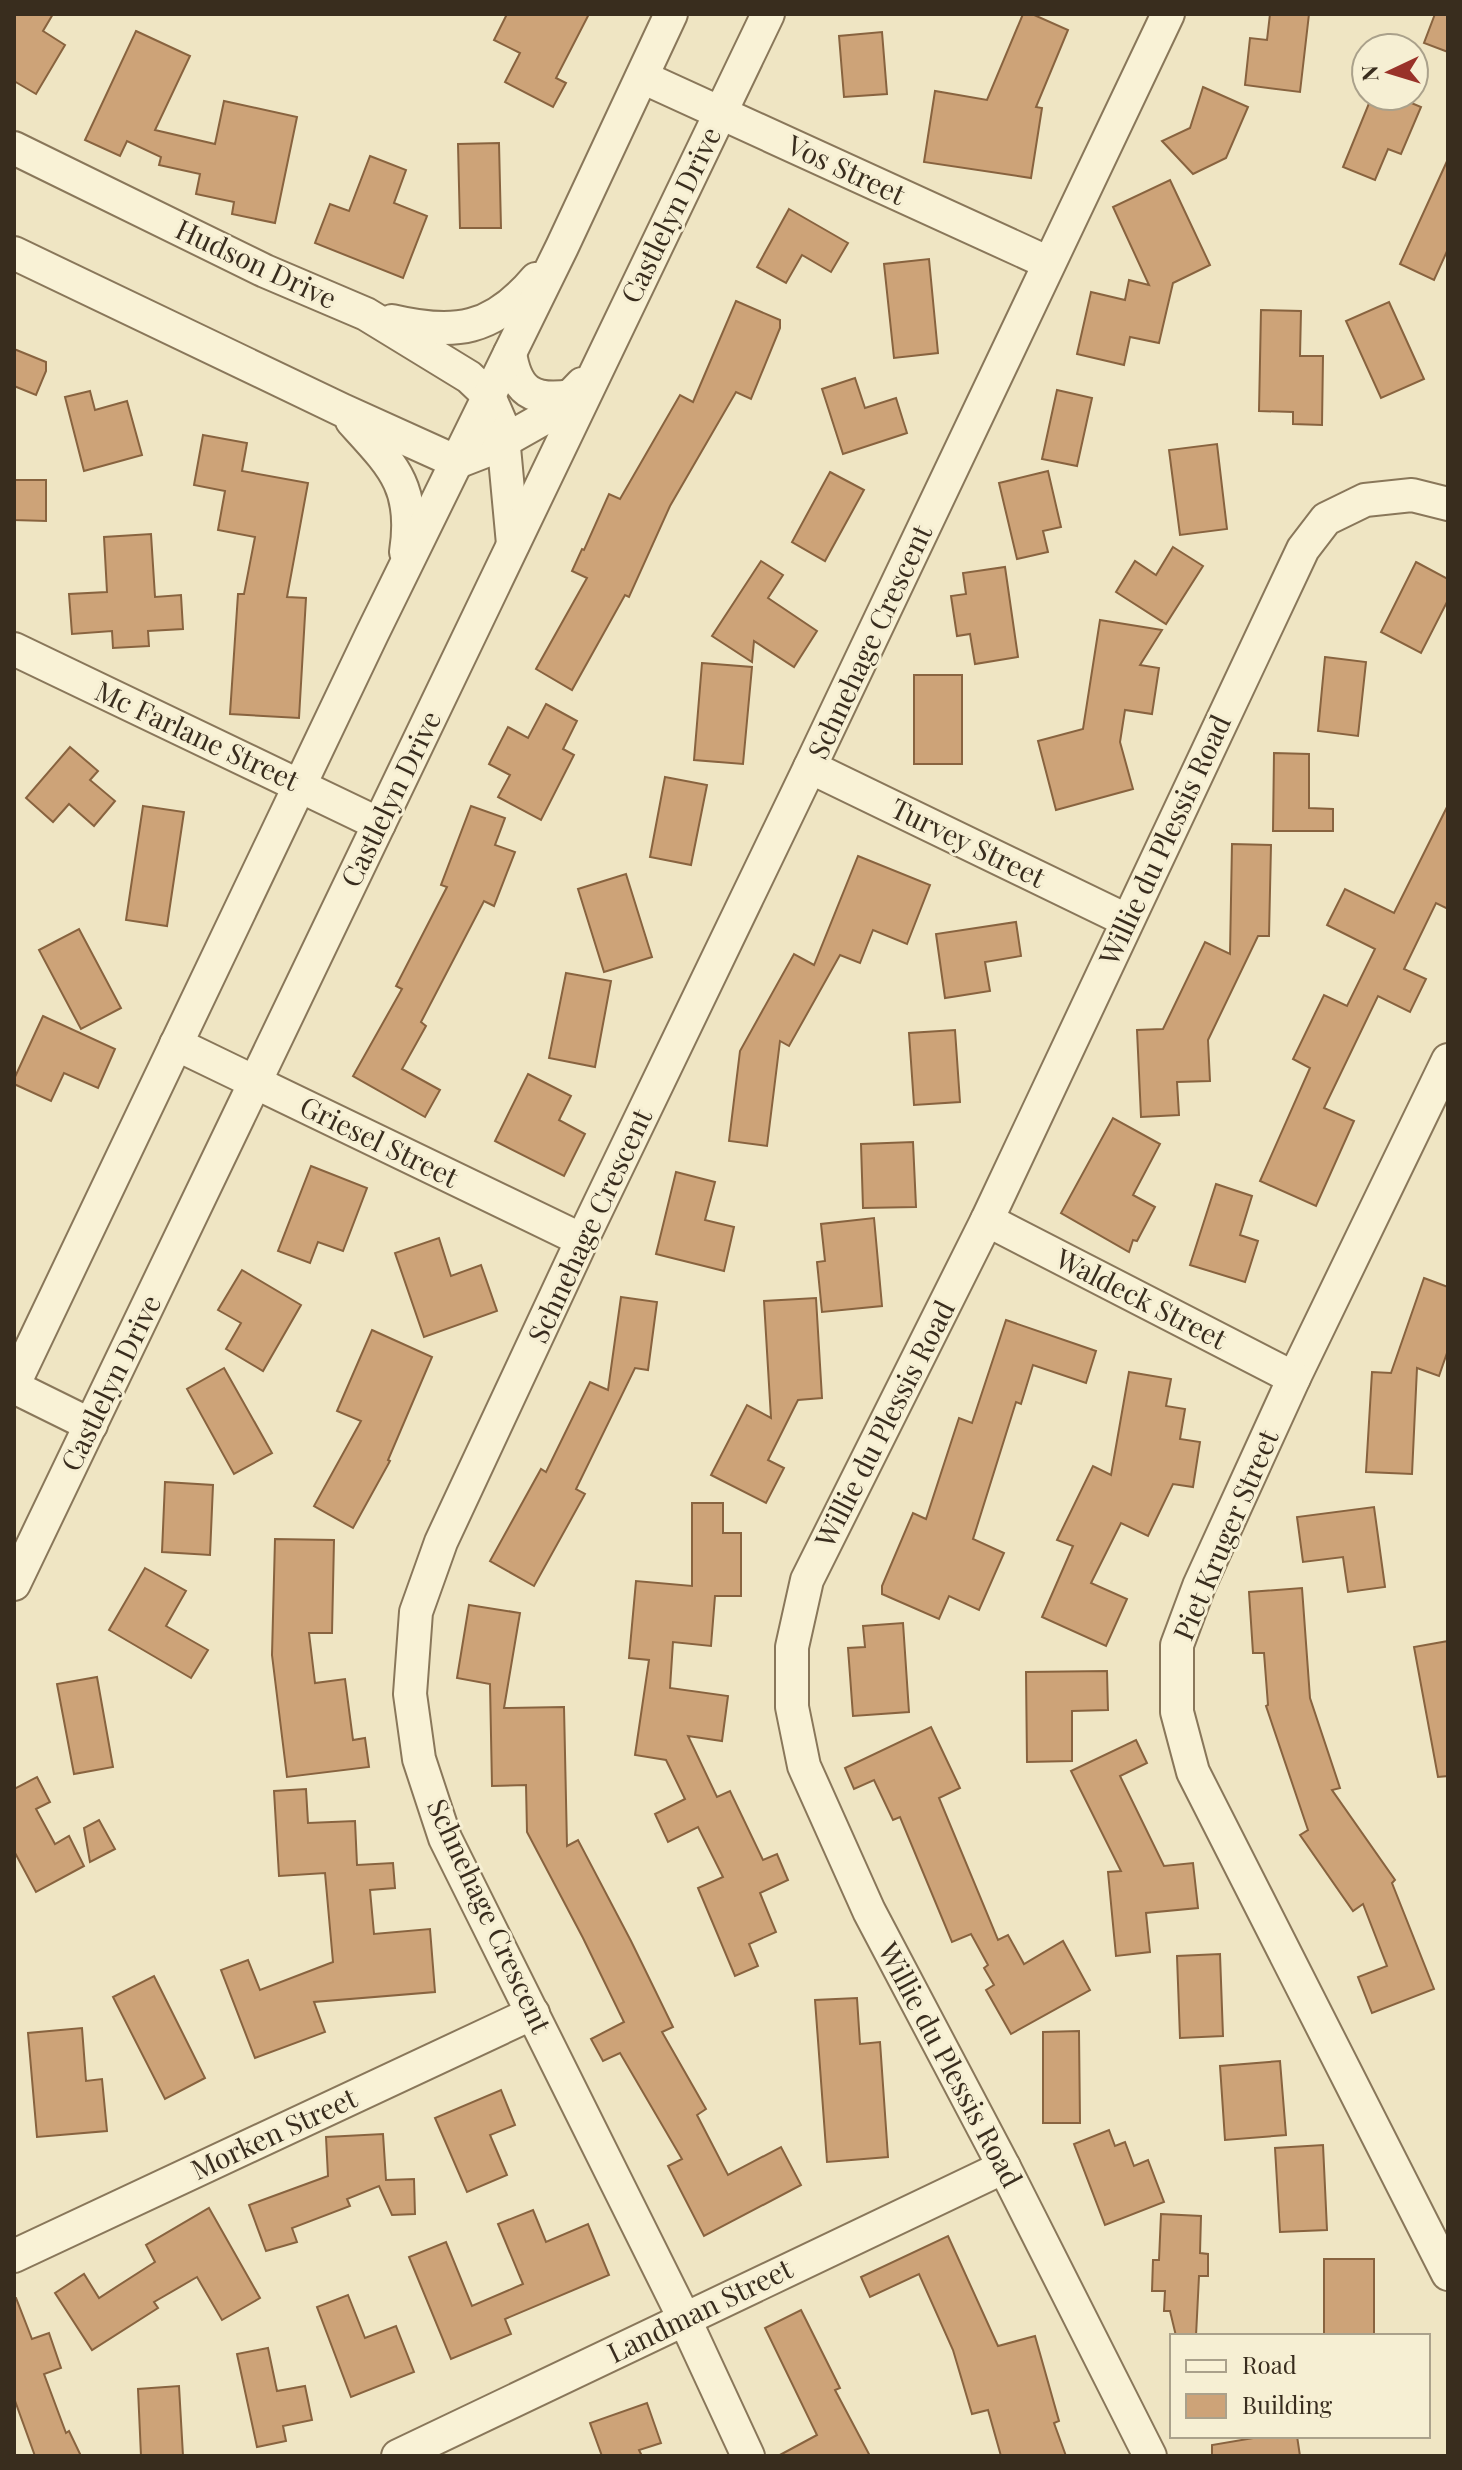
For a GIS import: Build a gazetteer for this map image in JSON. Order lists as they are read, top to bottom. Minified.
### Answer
{"streets":{"street":["Vos Street","Castlelyn Drive","Hudson Drive","Schnehage Crescent","Mc Farlane Street","Willie du Plessis Road","Turvey Street","Griesel Street","Waldeck Street","Piet Kruger Street","Morken Street","Landman Street"]},"crossings":[["Vos Street","Castlelyn Drive"],["Vos Street","Schnehage Crescent"],["Castlelyn Drive","Mc Farlane Street"],["Castlelyn Drive","Griesel Street"],["Schnehage Crescent","Turvey Street"],["Schnehage Crescent","Griesel Street"],["Schnehage Crescent","Morken Street"],["Schnehage Crescent","Landman Street"],["Willie du Plessis Road","Turvey Street"],["Willie du Plessis Road","Waldeck Street"],["Willie du Plessis Road","Landman Street"],["Waldeck Street","Piet Kruger Street"]],"legend":["Road","Building"],"north":"left"}
